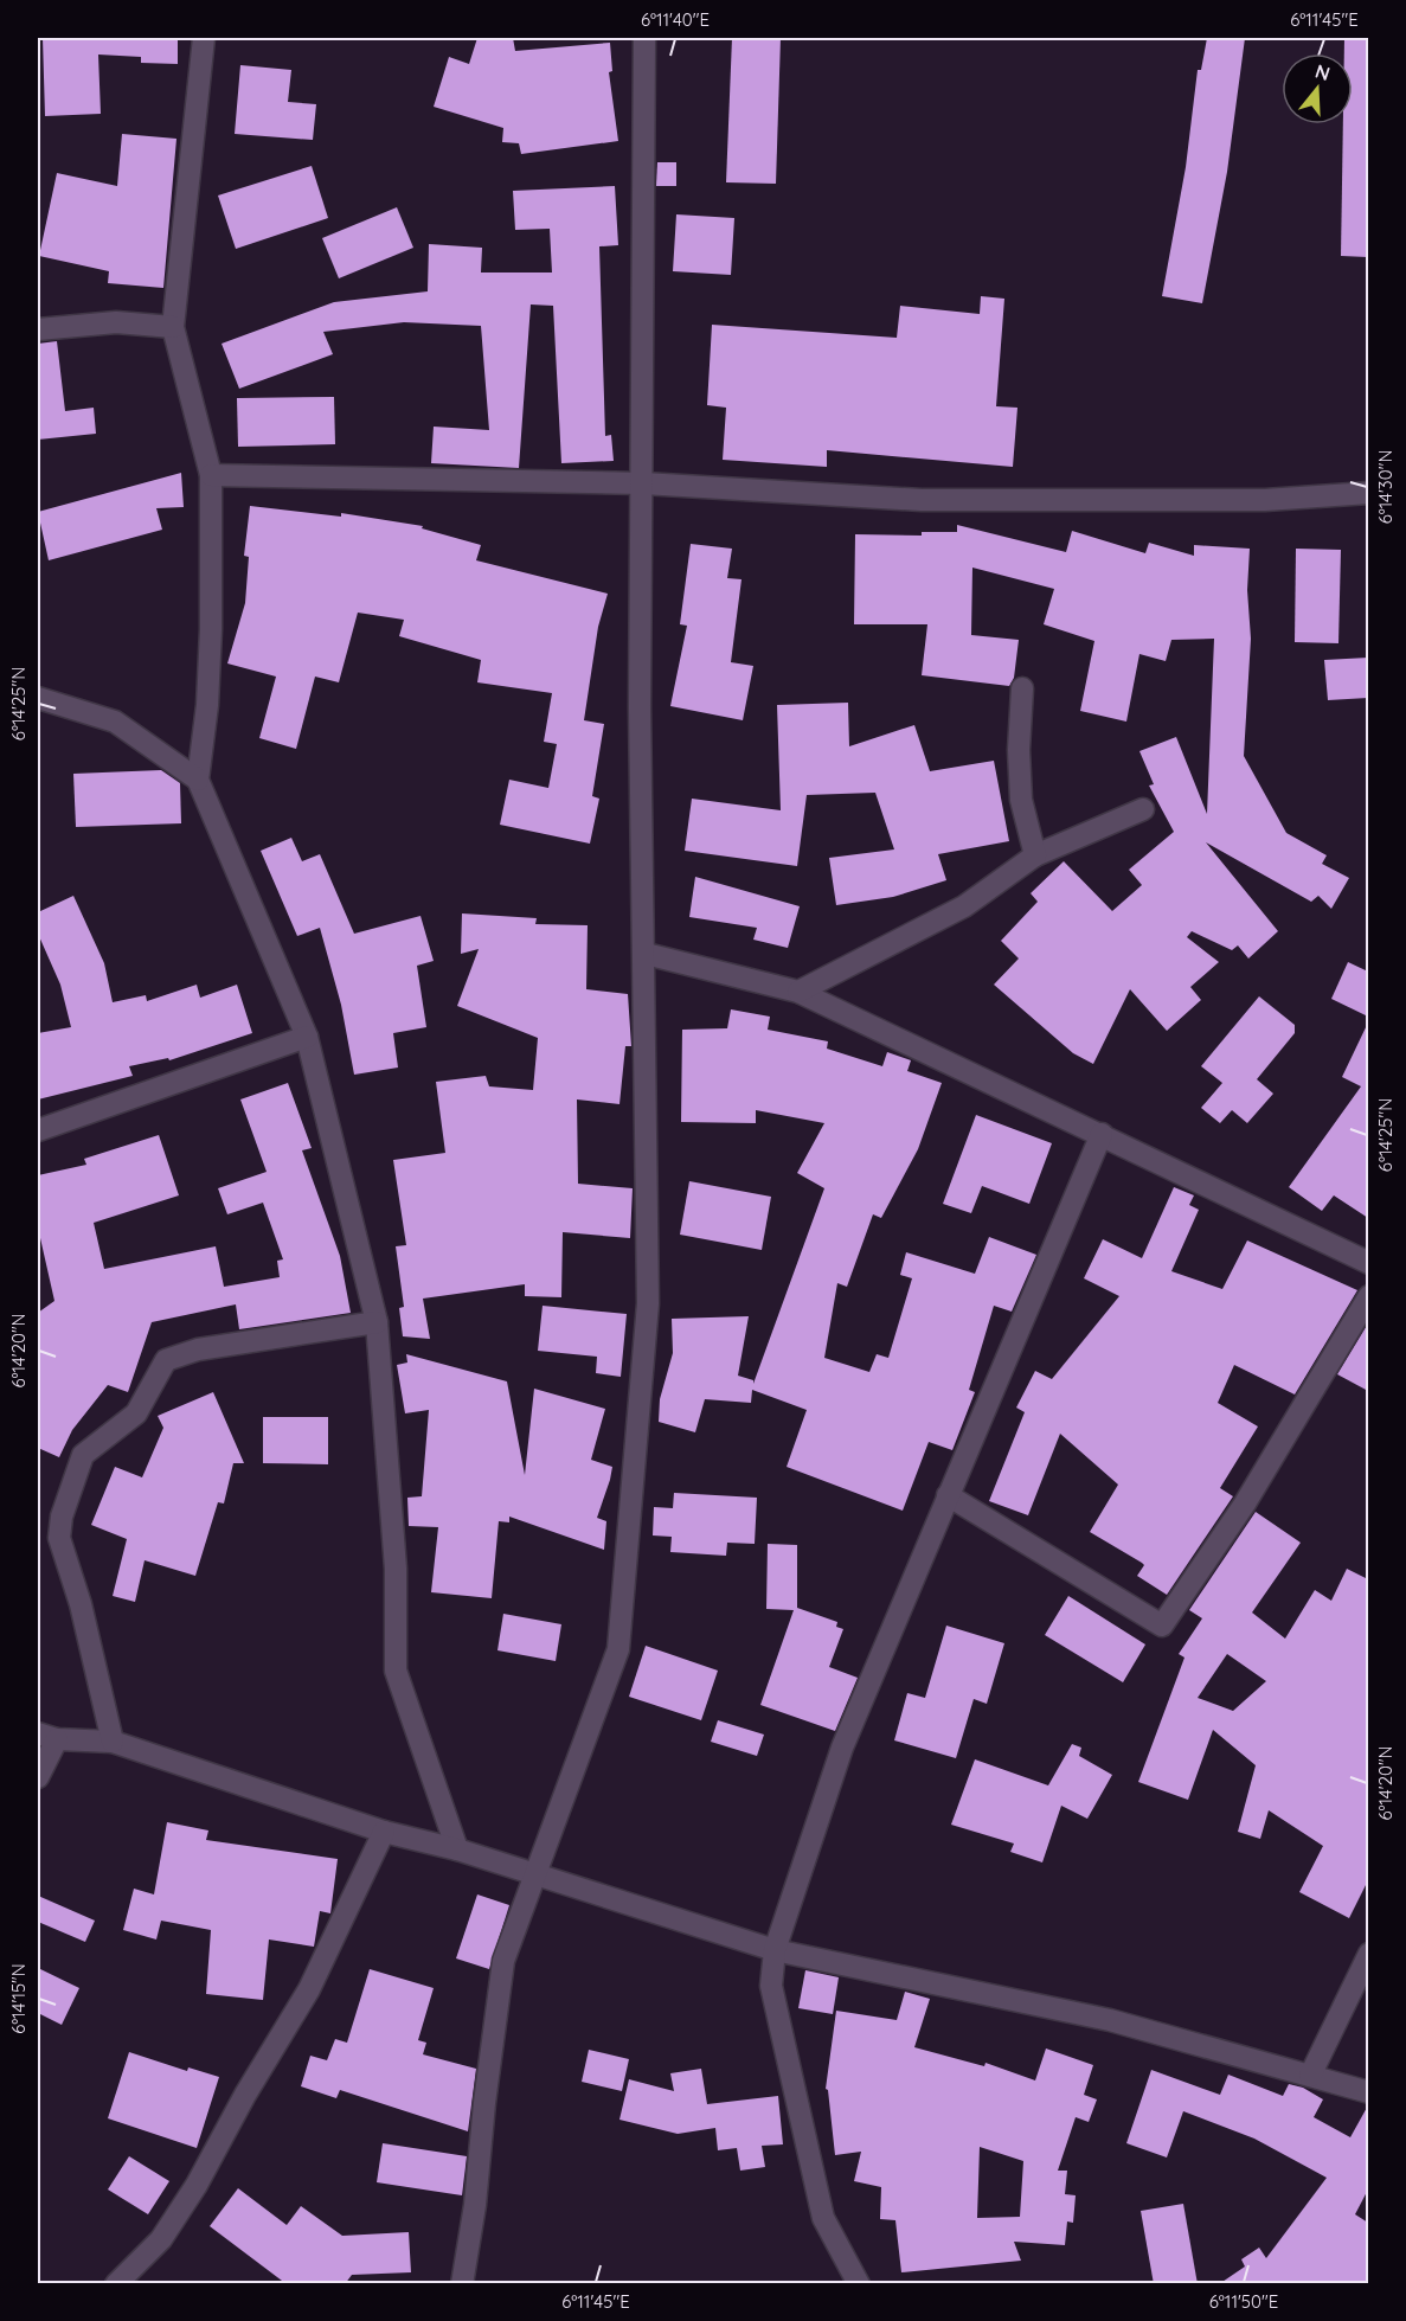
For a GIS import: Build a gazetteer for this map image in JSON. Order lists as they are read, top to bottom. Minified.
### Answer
{"north":"top","coordinates":["6°11'40\"E","6°11'45\"E","6°14'30\"N","6°14'25\"N","6°14'20\"N","6°14'15\"N","6°11'50\"E"]}
